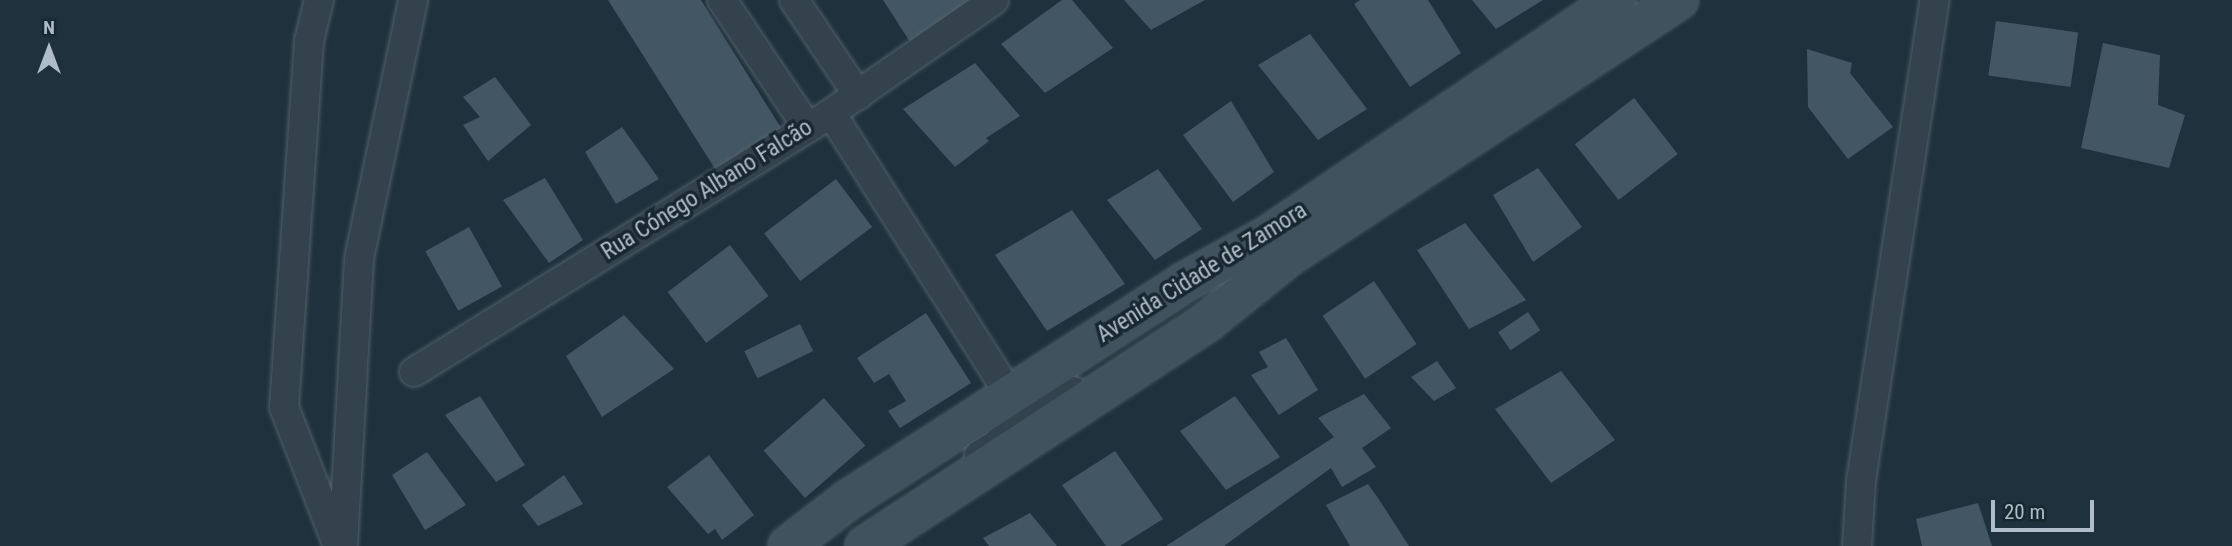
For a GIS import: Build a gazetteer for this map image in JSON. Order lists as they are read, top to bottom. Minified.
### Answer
{"streets":{"street":["Rua Cónego Albano Falcão","Avenida Cidade de Zamora"]},"scale_bar":"20 m","north":"top"}
